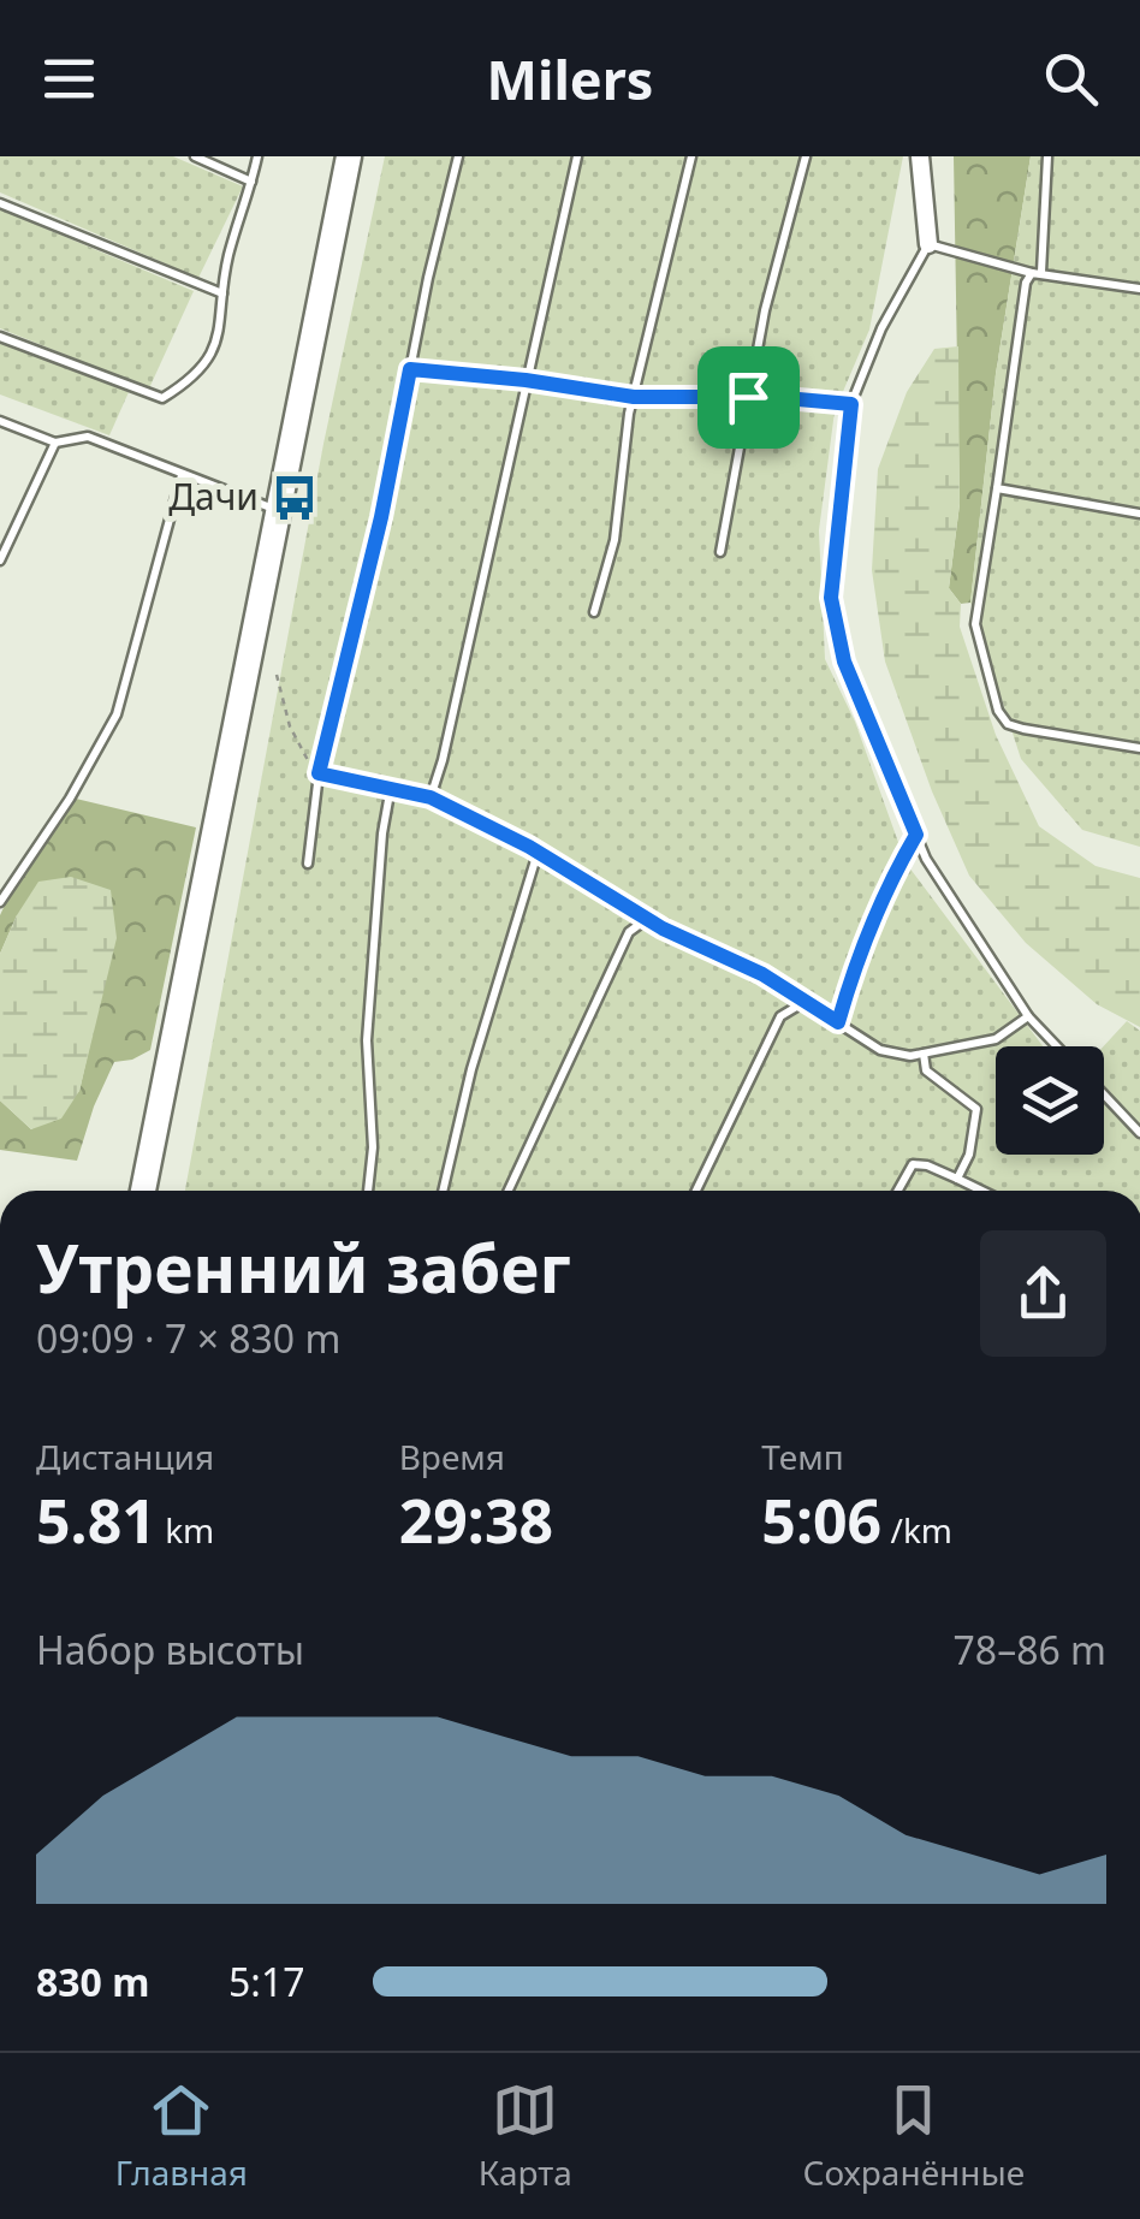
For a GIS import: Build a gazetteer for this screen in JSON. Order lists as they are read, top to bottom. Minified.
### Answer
{"places":{"bus stop":["Дачи"]},"page":{"header":"Milers","heading":["Утренний забег","09:09 · 7 × 830 m"],"stats":[["Дистанция","5.81 km"],["Время","29:38"],["Темп","5:06 /km"]],"chart":["Набор высоты","78–86 m"],"list":[{"name":"830 m","note":"5:17"}],"tabs":["Главная","Карта","Сохранённые"]}}
